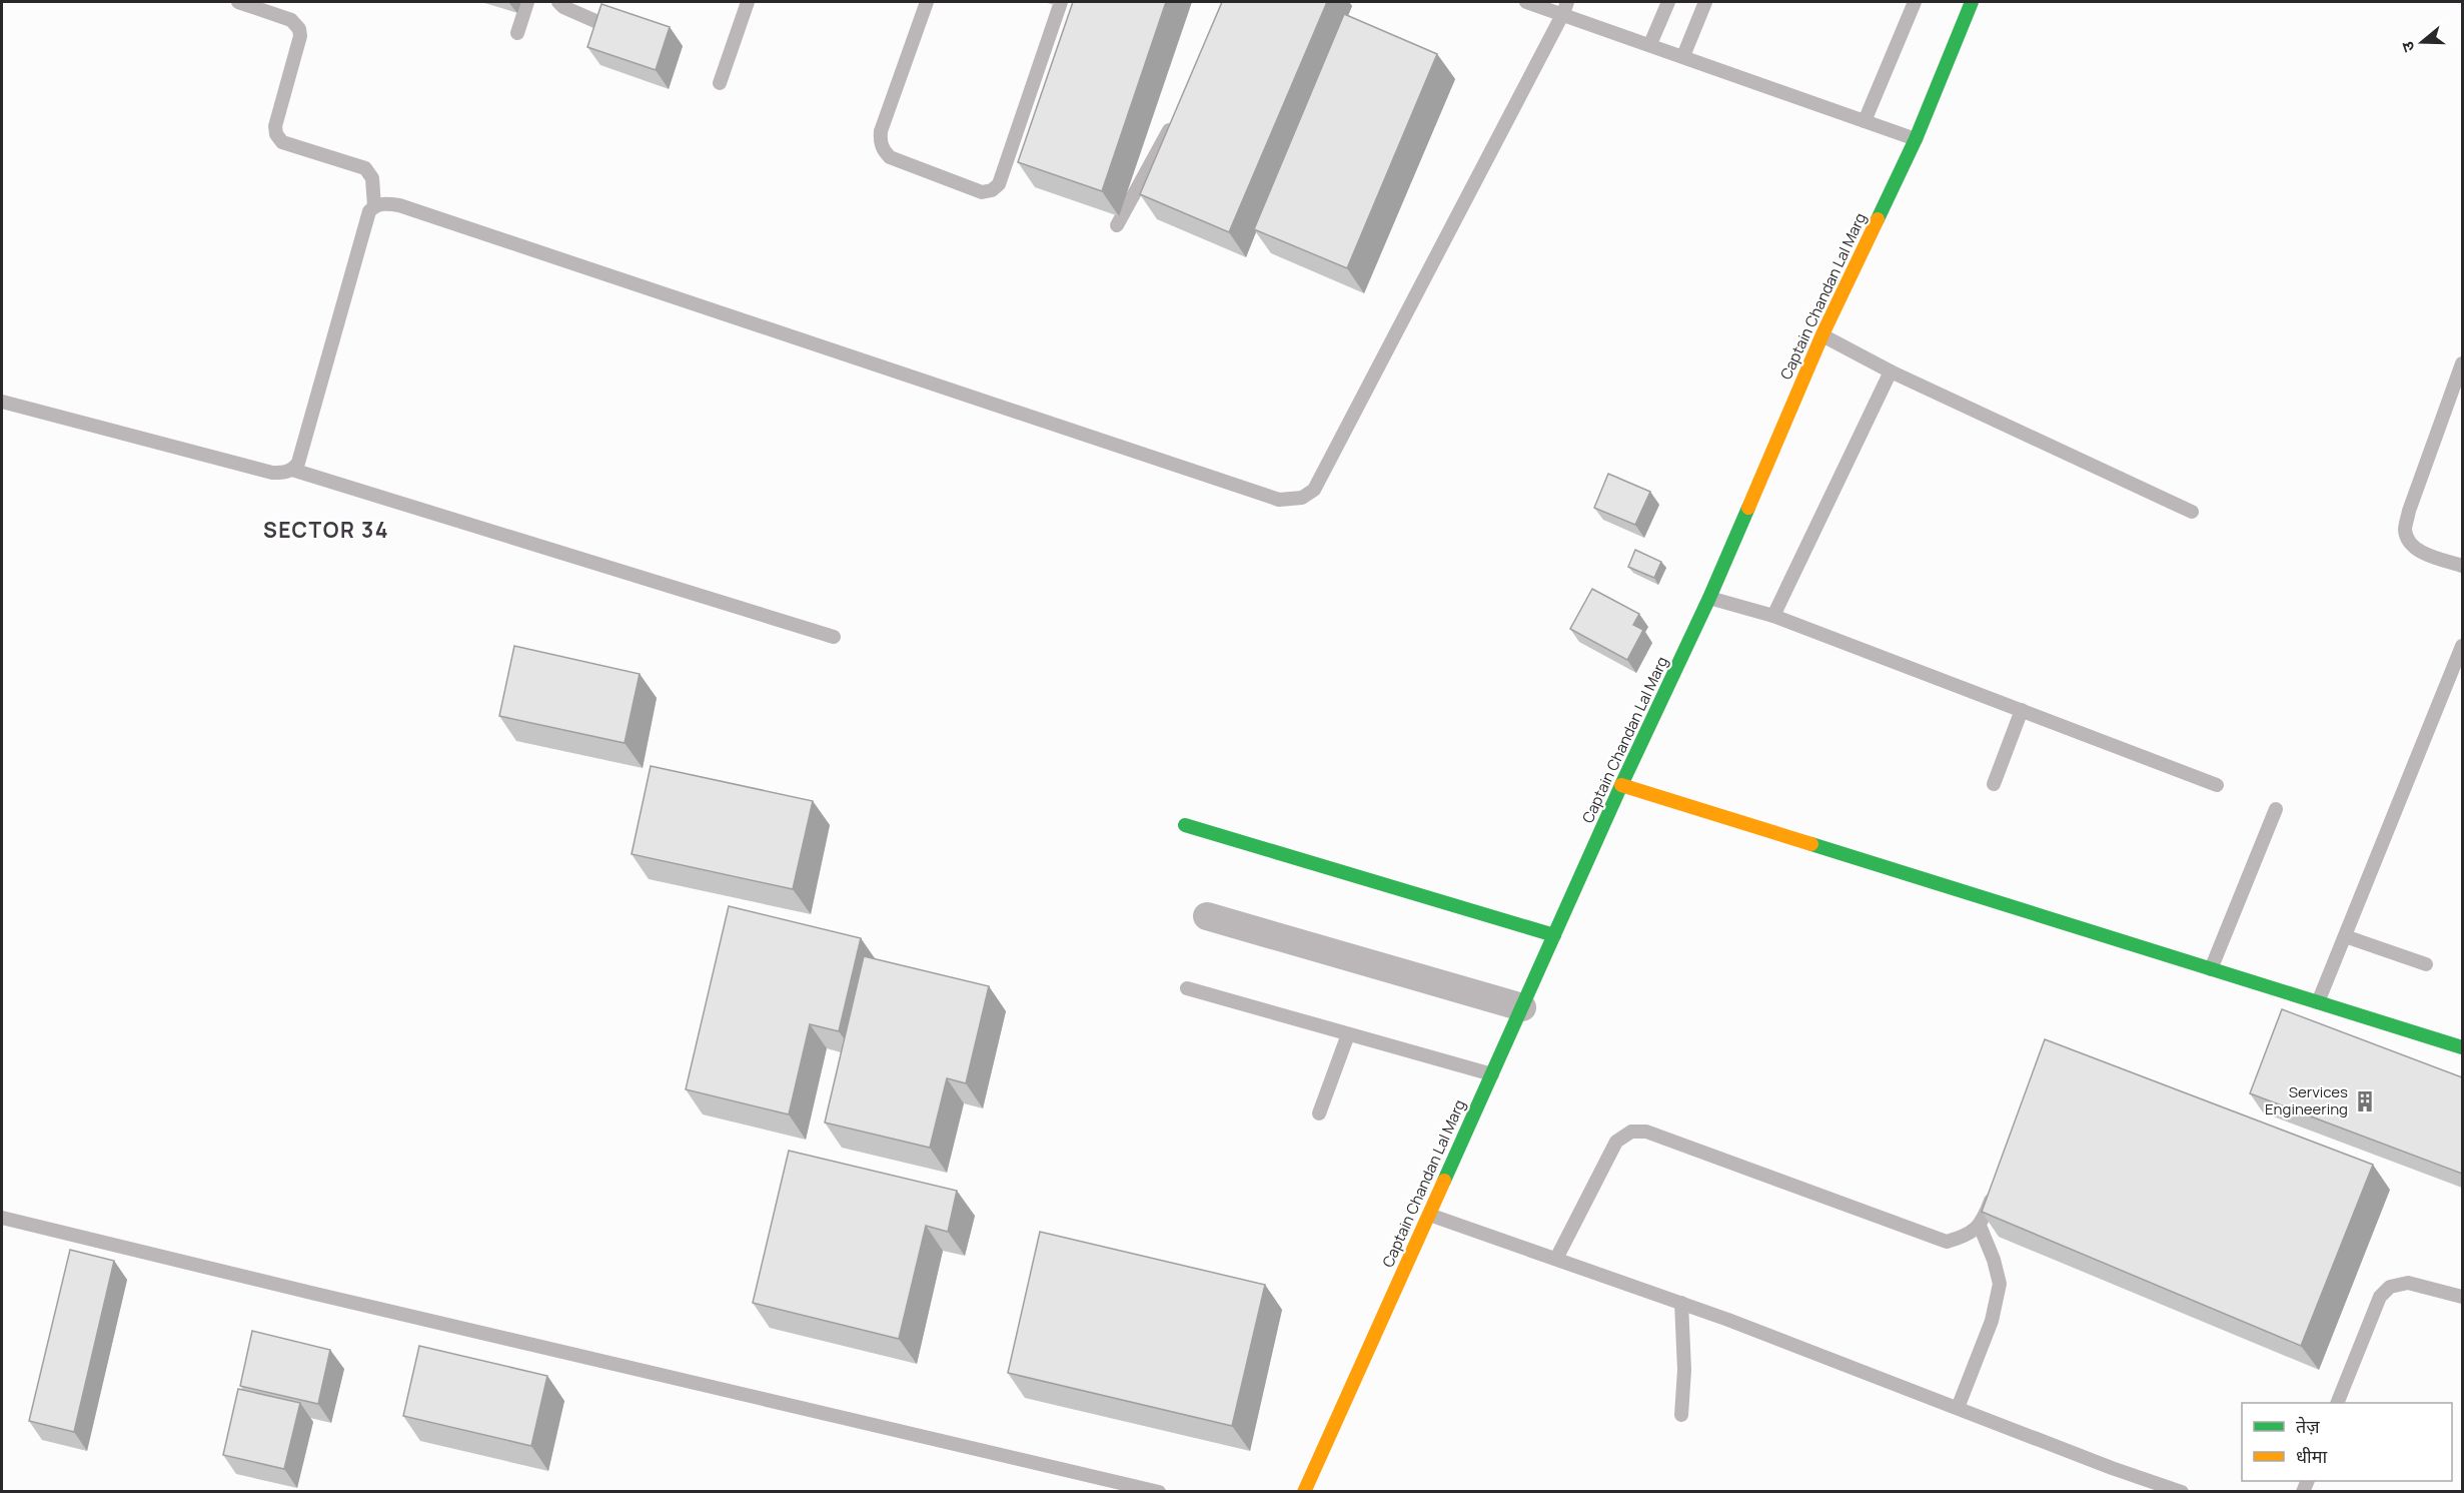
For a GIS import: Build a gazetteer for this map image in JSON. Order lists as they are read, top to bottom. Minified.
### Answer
{"streets":{"street":["Captain Chandan Lal Marg"]},"districts":["SECTOR 34"],"places":{"building":["Services Engineering"]},"legend":["तेज़","धीमा"],"north":"left"}
